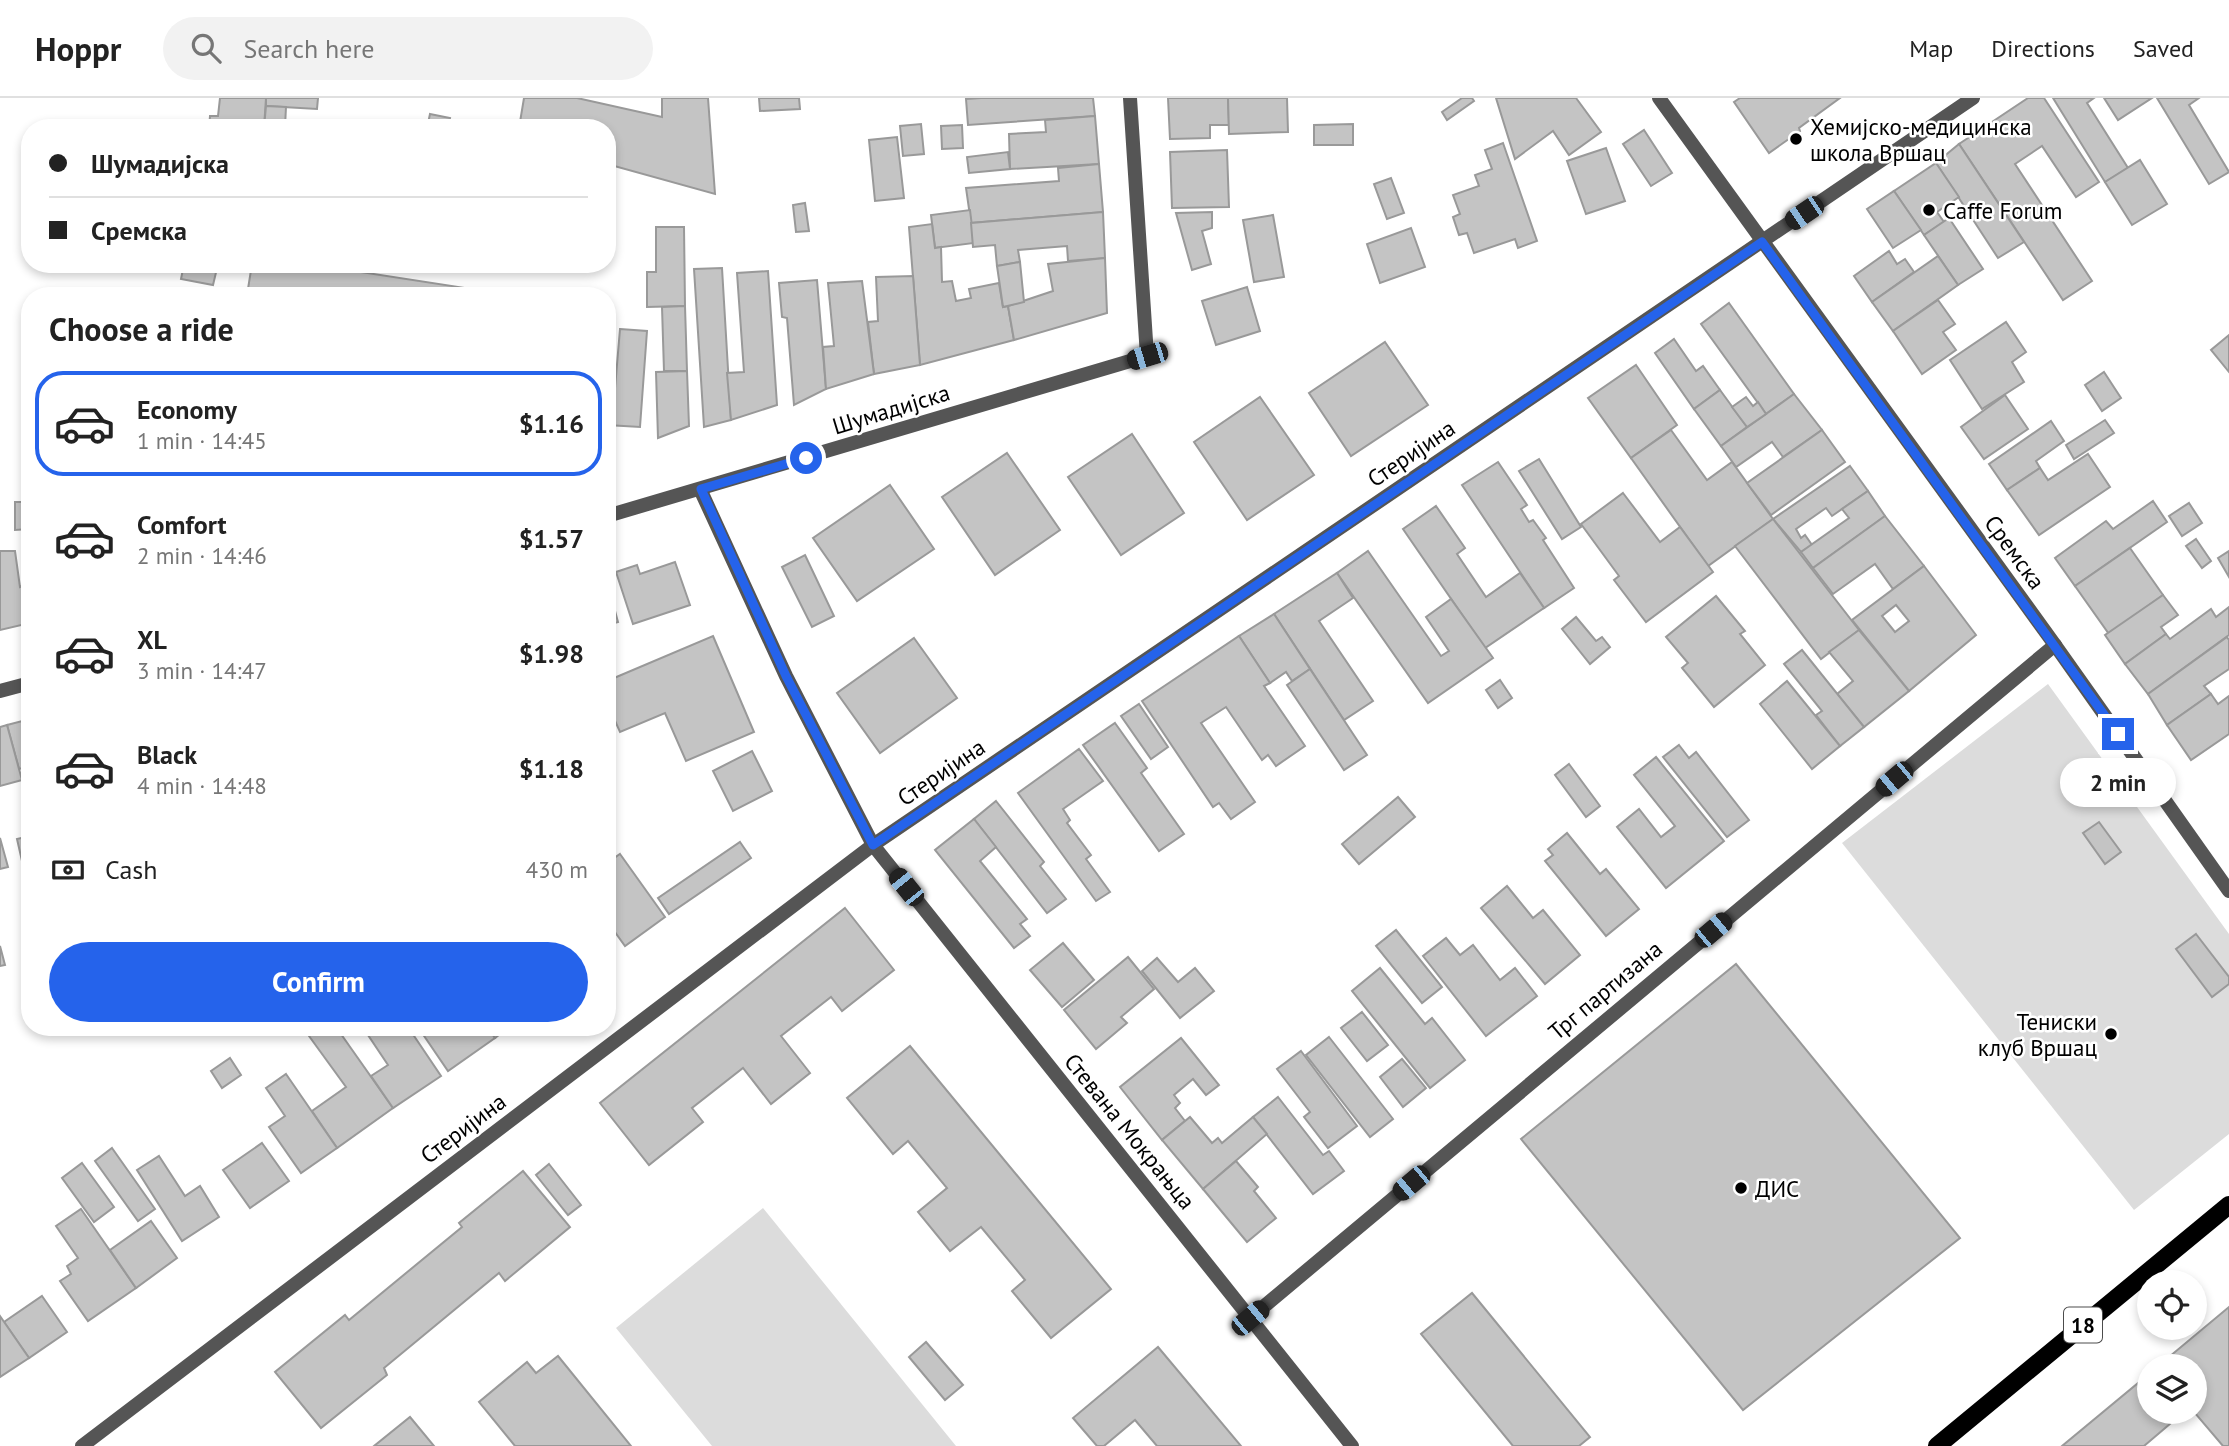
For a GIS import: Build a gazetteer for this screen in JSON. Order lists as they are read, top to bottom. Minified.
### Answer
{"streets":{"main road":["18"],"street":["Шумадијска","Стеријина","Сремска","Трг партизана","Стевана Мокрањца"]},"crossings":[["Стеријина","Сремска"],["Стеријина","Стевана Мокрањца"],["Сремска","Трг партизана"],["Трг партизана","Стевана Мокрањца"]],"places":["Хемијско-медицинска школа Вршац","Caffe Forum","Тениски клуб Вршац","ДИС"],"page":{"header":"Hoppr","search":"Search here","nav":["Map","Directions","Saved"],"banner":["Шумадијска","Сремска"],"heading":"Choose a ride","list":[{"name":"Economy","note":"1 min · 14:45","value":"$1.16"},{"name":"Comfort","note":"2 min · 14:46","value":"$1.57"},{"name":"XL","note":"3 min · 14:47","value":"$1.98"},{"name":"Black","note":"4 min · 14:48","value":"$1.18"}],"bubble":"2 min","pay":["Cash","430 m"],"buttons":"Confirm"}}
